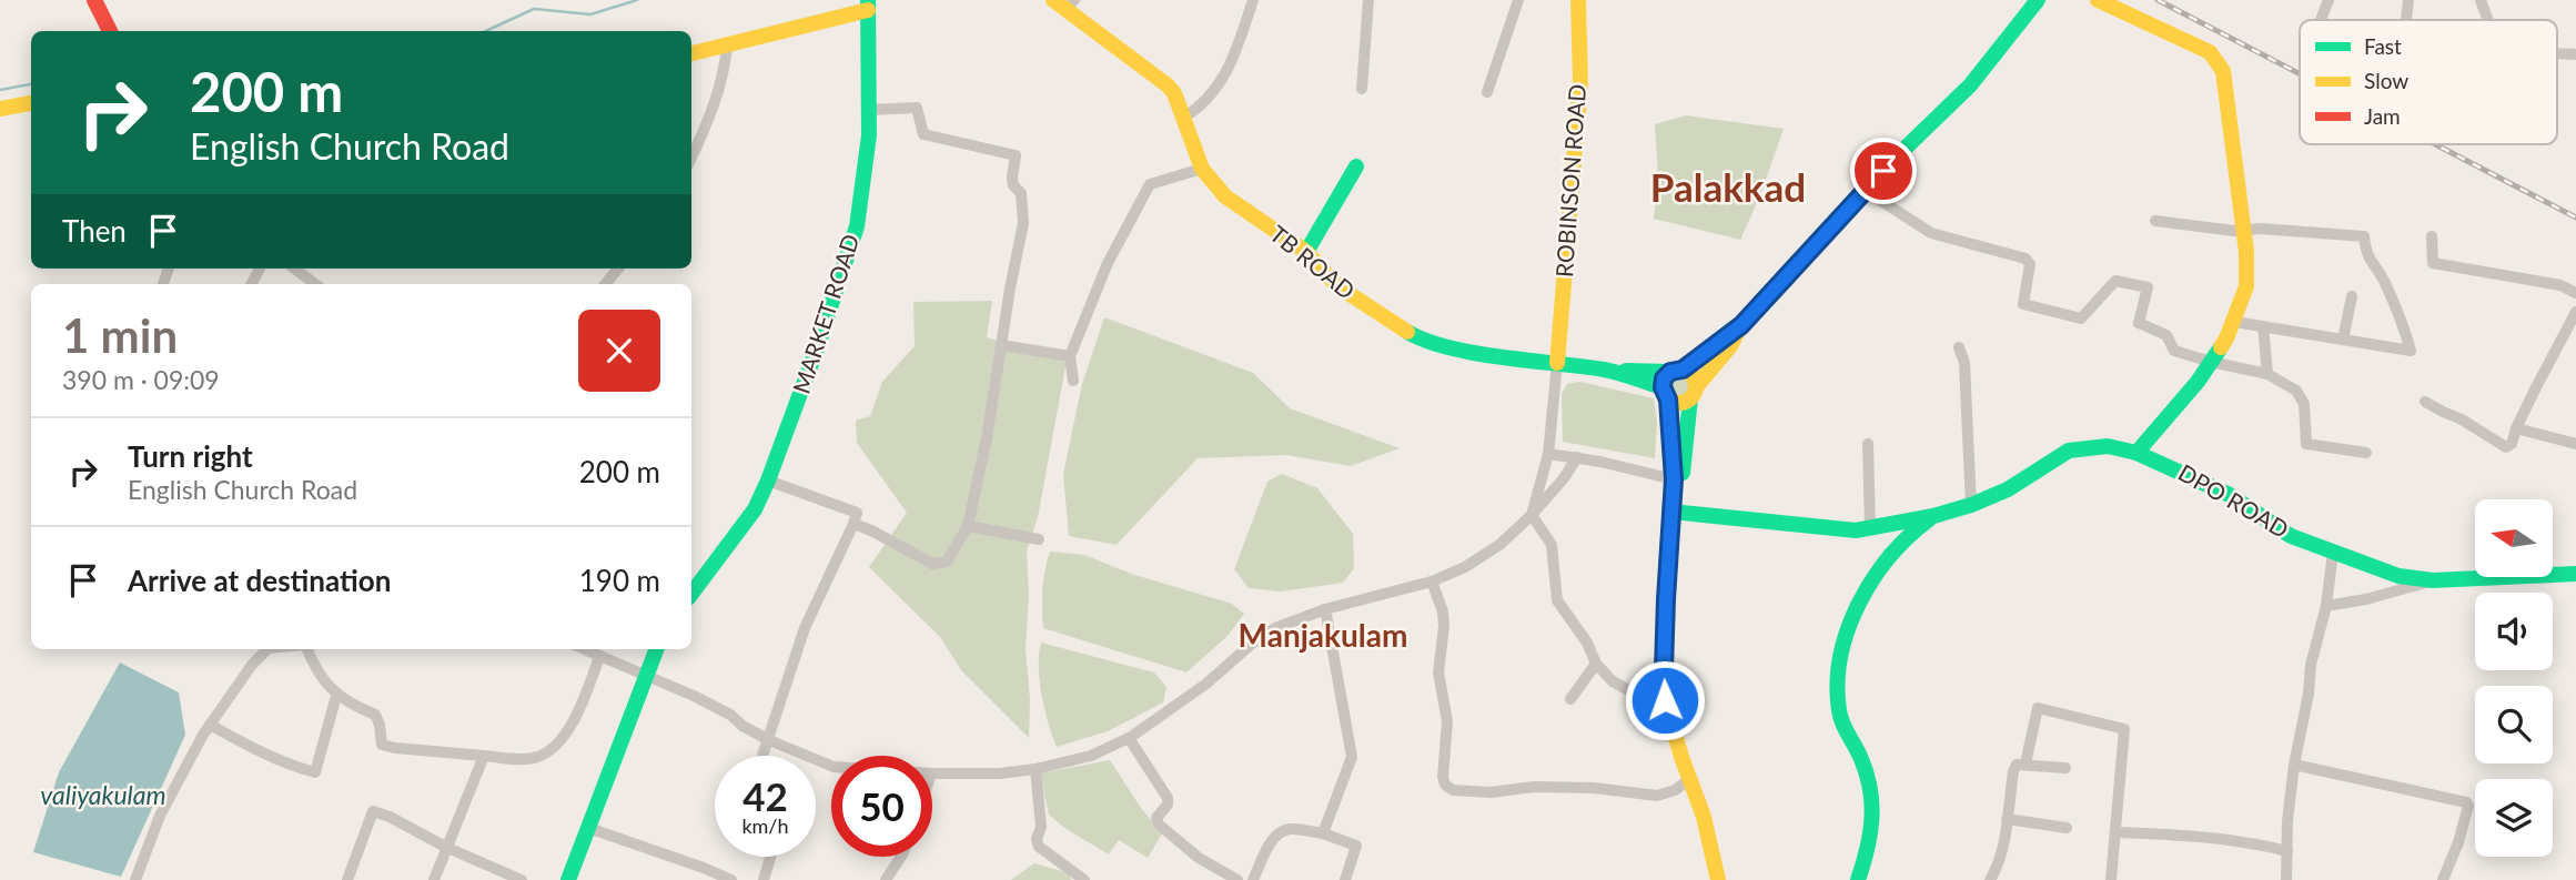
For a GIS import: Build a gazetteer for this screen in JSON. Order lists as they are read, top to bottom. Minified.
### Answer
{"streets":{"main road":["ROBINSON ROAD","TB ROAD","MARKET ROAD","DPO ROAD"]},"crossings":[["ROBINSON ROAD","TB ROAD"]],"districts":["Palakkad","Manjakulam"],"water":["valiyakulam"],"legend":["Fast","Slow","Jam"],"north":"left","page":{"turn":["200 m","English Church Road"],"then":"Then","heading":["1 min","390 m · 09:09"],"list":[{"name":"Turn right","note":"English Church Road","value":"200 m"},{"name":"Arrive at destination","value":"190 m"}],"speed":"42 km/h","limit":"50"}}
